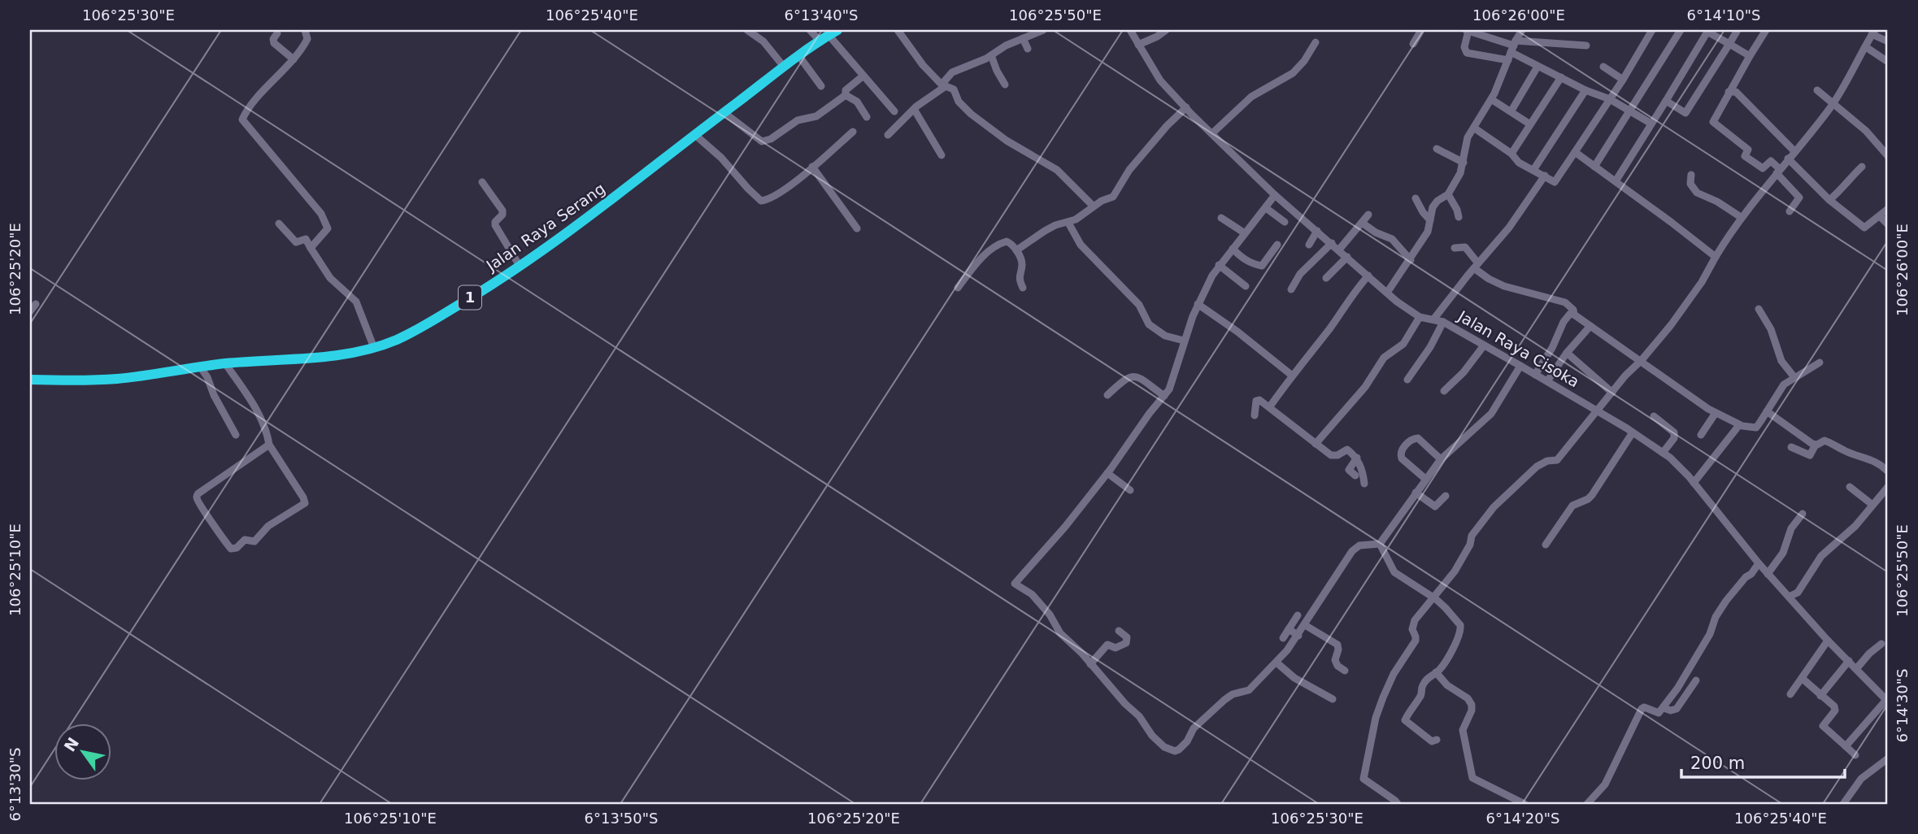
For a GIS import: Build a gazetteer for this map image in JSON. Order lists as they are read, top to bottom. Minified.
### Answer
{"streets":{"highway":["Jalan Raya Serang","1"],"street":["Jalan Raya Cisoka"]},"scale_bar":"200 m","north":"top left","coordinates":["106°25'30\"E","106°25'40\"E","6°13'40\"S","106°25'50\"E","106°26'00\"E","6°14'10\"S","106°25'20\"E","106°25'10\"E","6°14'30\"S","6°13'30\"S","6°13'50\"S","6°14'20\"S"]}
